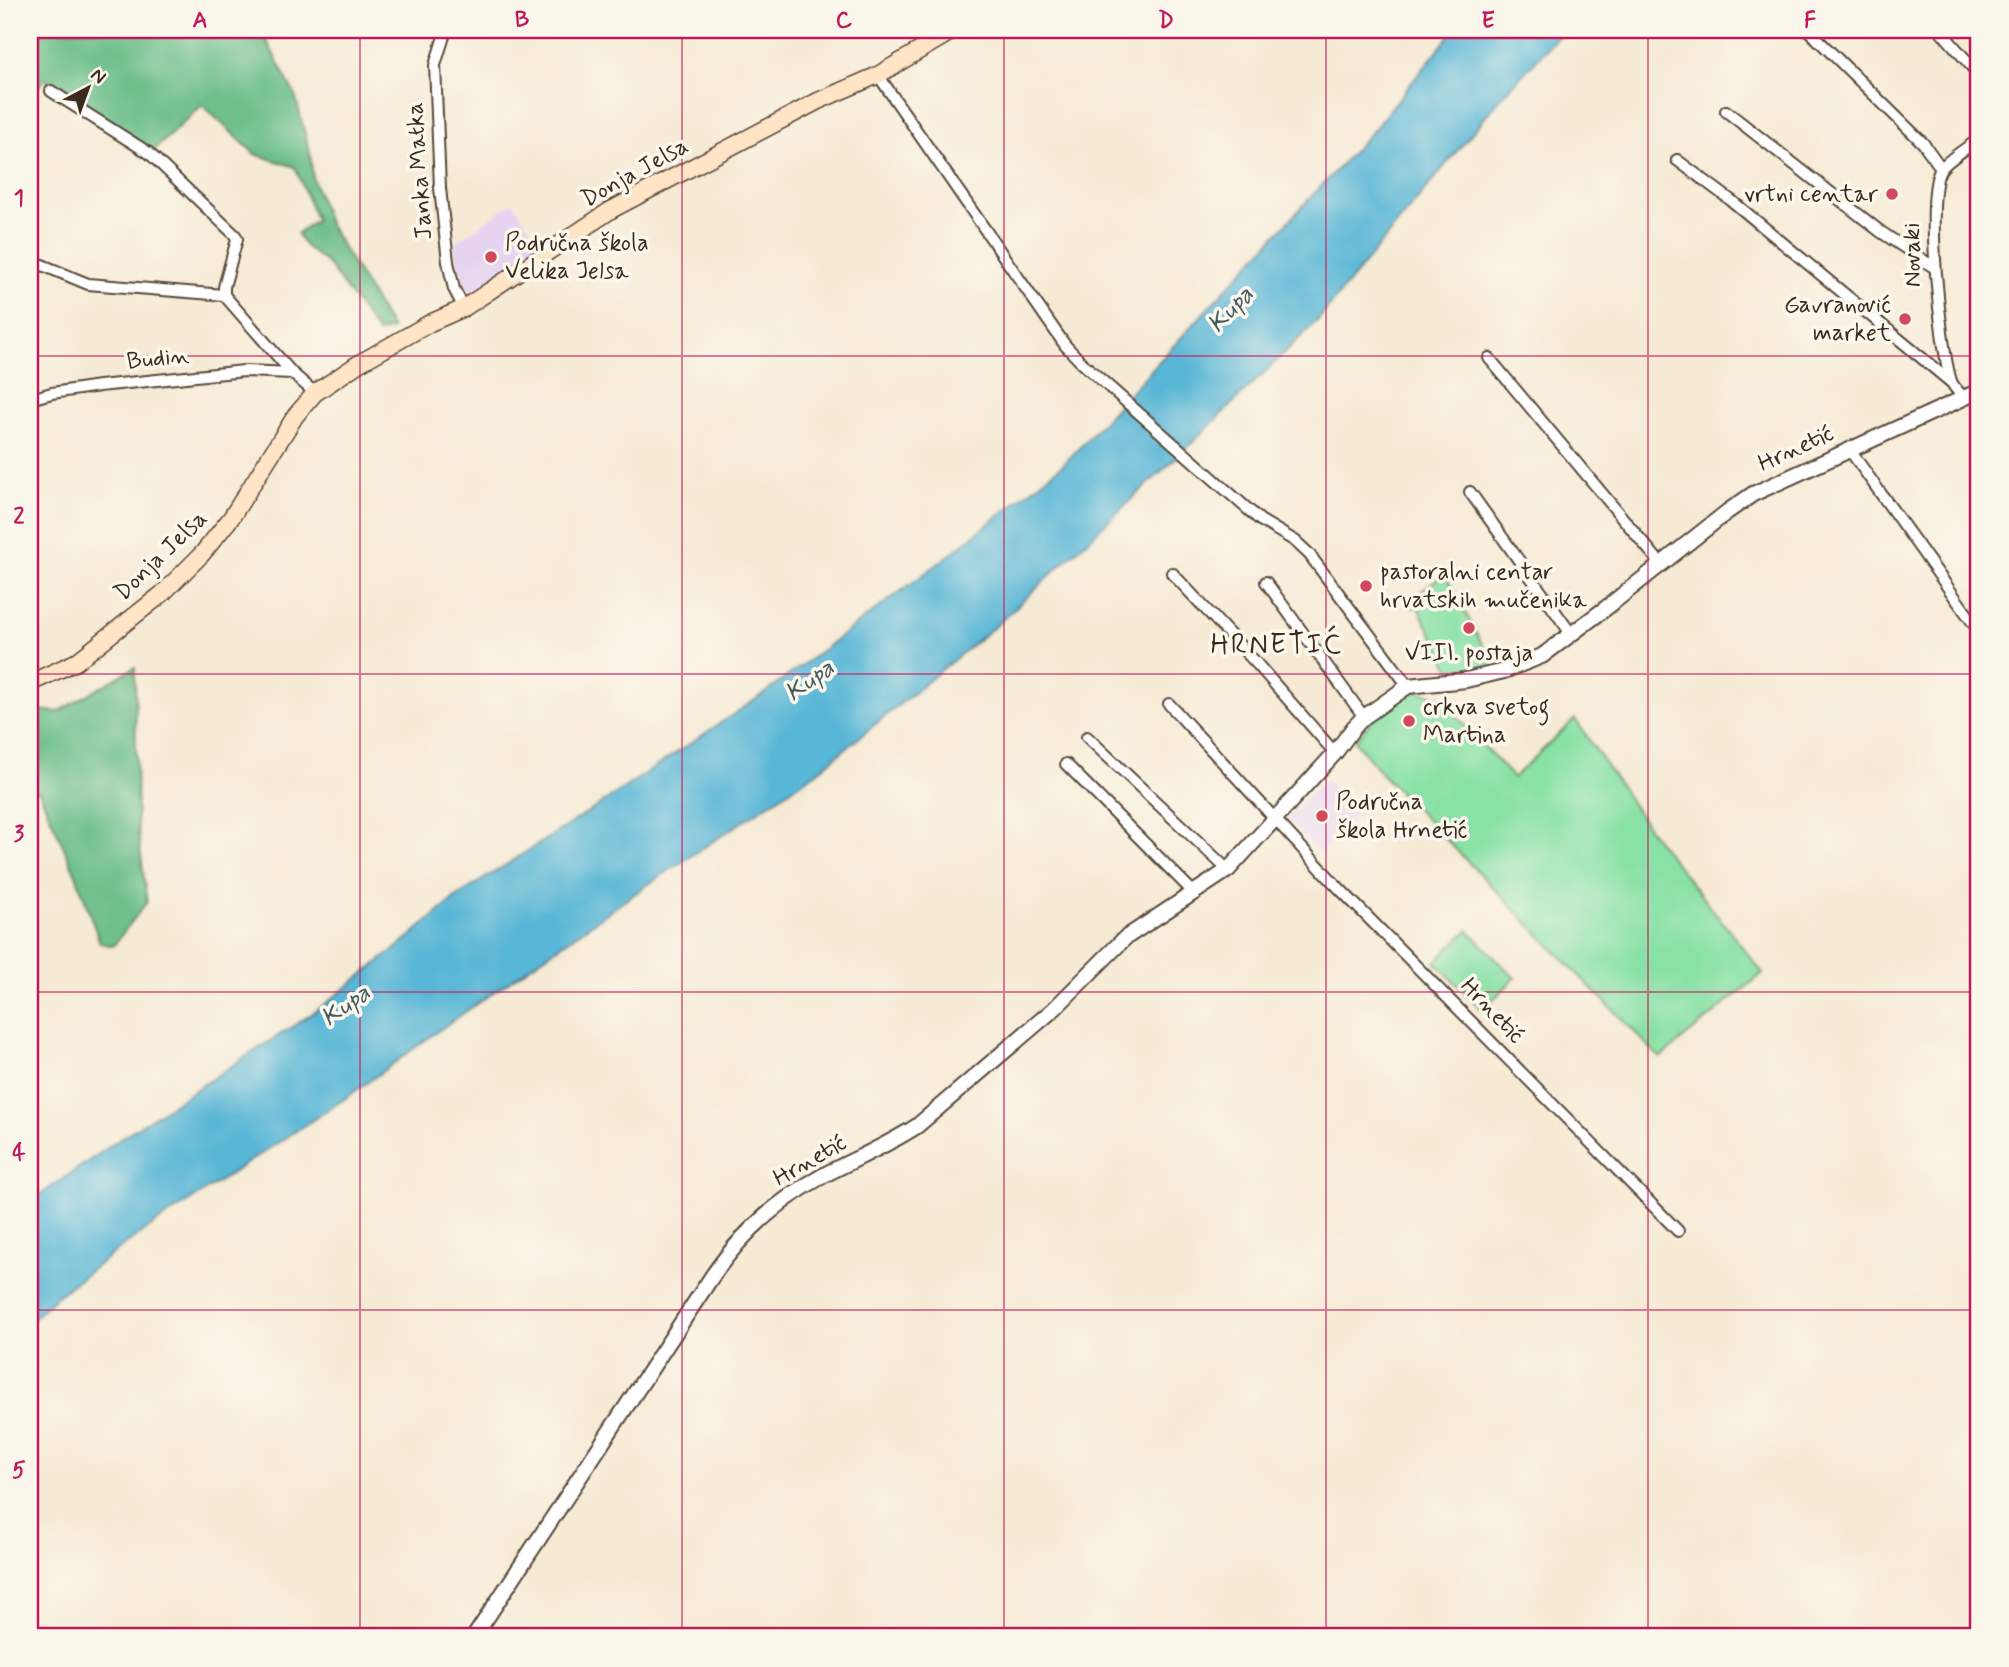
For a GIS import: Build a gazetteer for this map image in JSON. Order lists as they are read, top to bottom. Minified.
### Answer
{"streets":{"main road":["Donja Jelsa"],"street":["Janka Matka","Novaki","Budin","Hrnetić"]},"crossings":[["Janka Matka","Donja Jelsa"],["Novaki","Hrnetić"]],"districts":["HRNETIĆ"],"water":["Kupa"],"places":["vrtni centar","Područna škola Velika Jelsa","Gavranović market","pastoralni centar hrvatskih mučenika","VIII. postaja","crkva svetog Martina","Područna škola Hrnetić"],"north":"top right","grid":{"columns":["A","B","C","D","E","F"],"rows":["1","2","3","4","5"]}}
